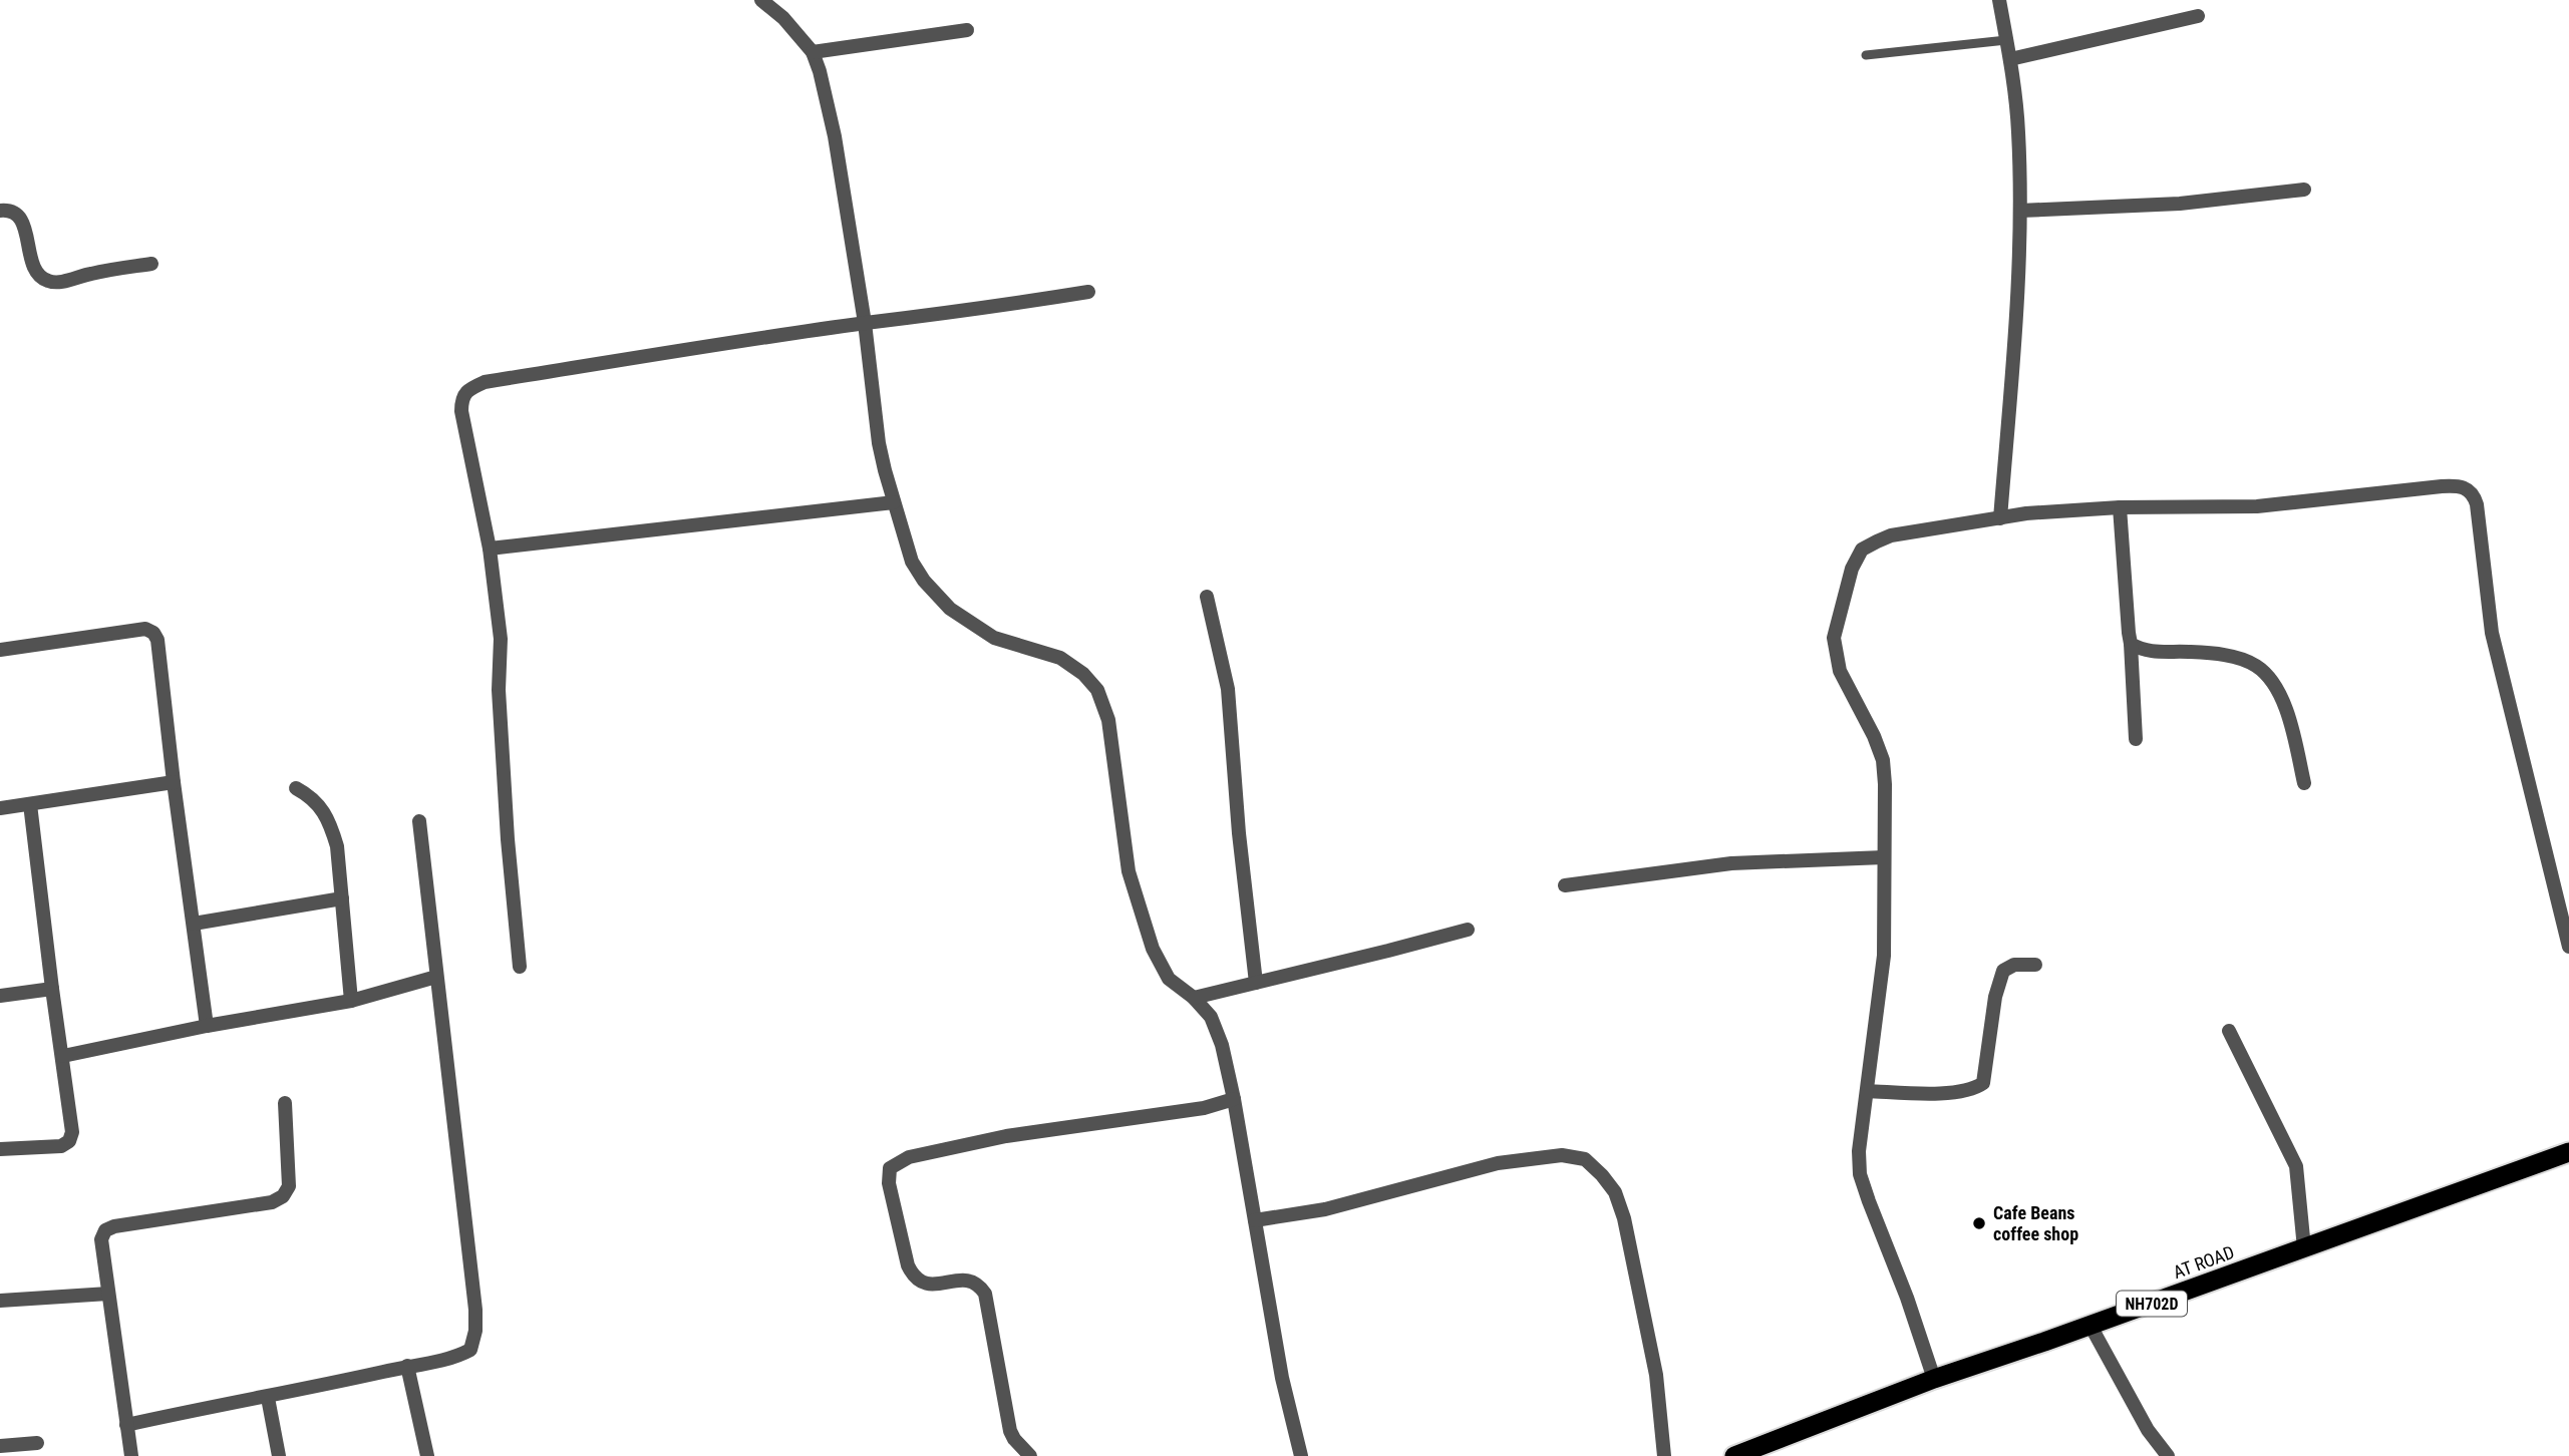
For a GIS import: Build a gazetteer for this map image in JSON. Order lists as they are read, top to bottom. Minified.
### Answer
{"streets":{"highway":["AT ROAD","NH702D"]},"places":["Cafe Beans coffee shop"]}
